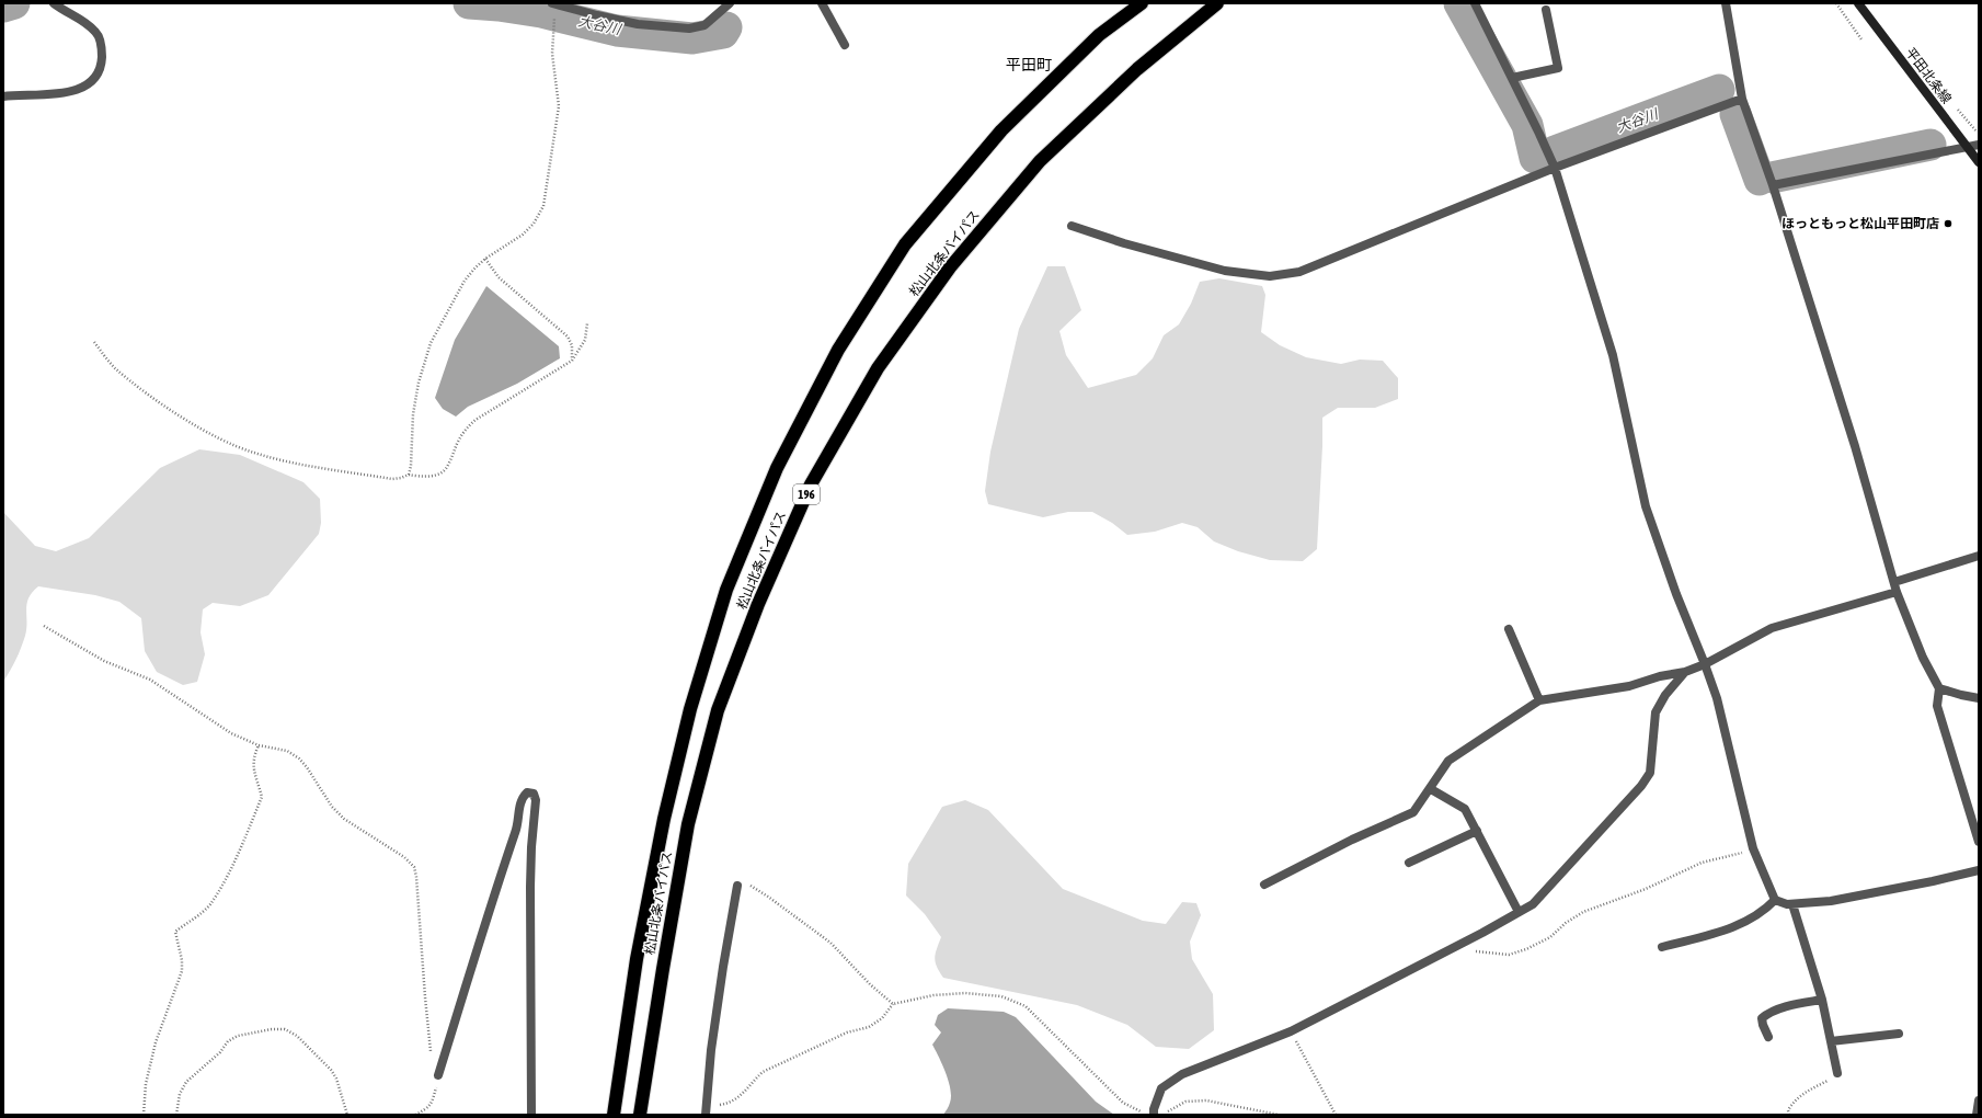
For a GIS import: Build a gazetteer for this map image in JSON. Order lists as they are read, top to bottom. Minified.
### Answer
{"streets":{"highway":["松山北条バイパス","196"],"main road":["平田北条線"]},"districts":["平田町"],"water":["大谷川"],"places":["ほっともっと松山平田町店"]}
